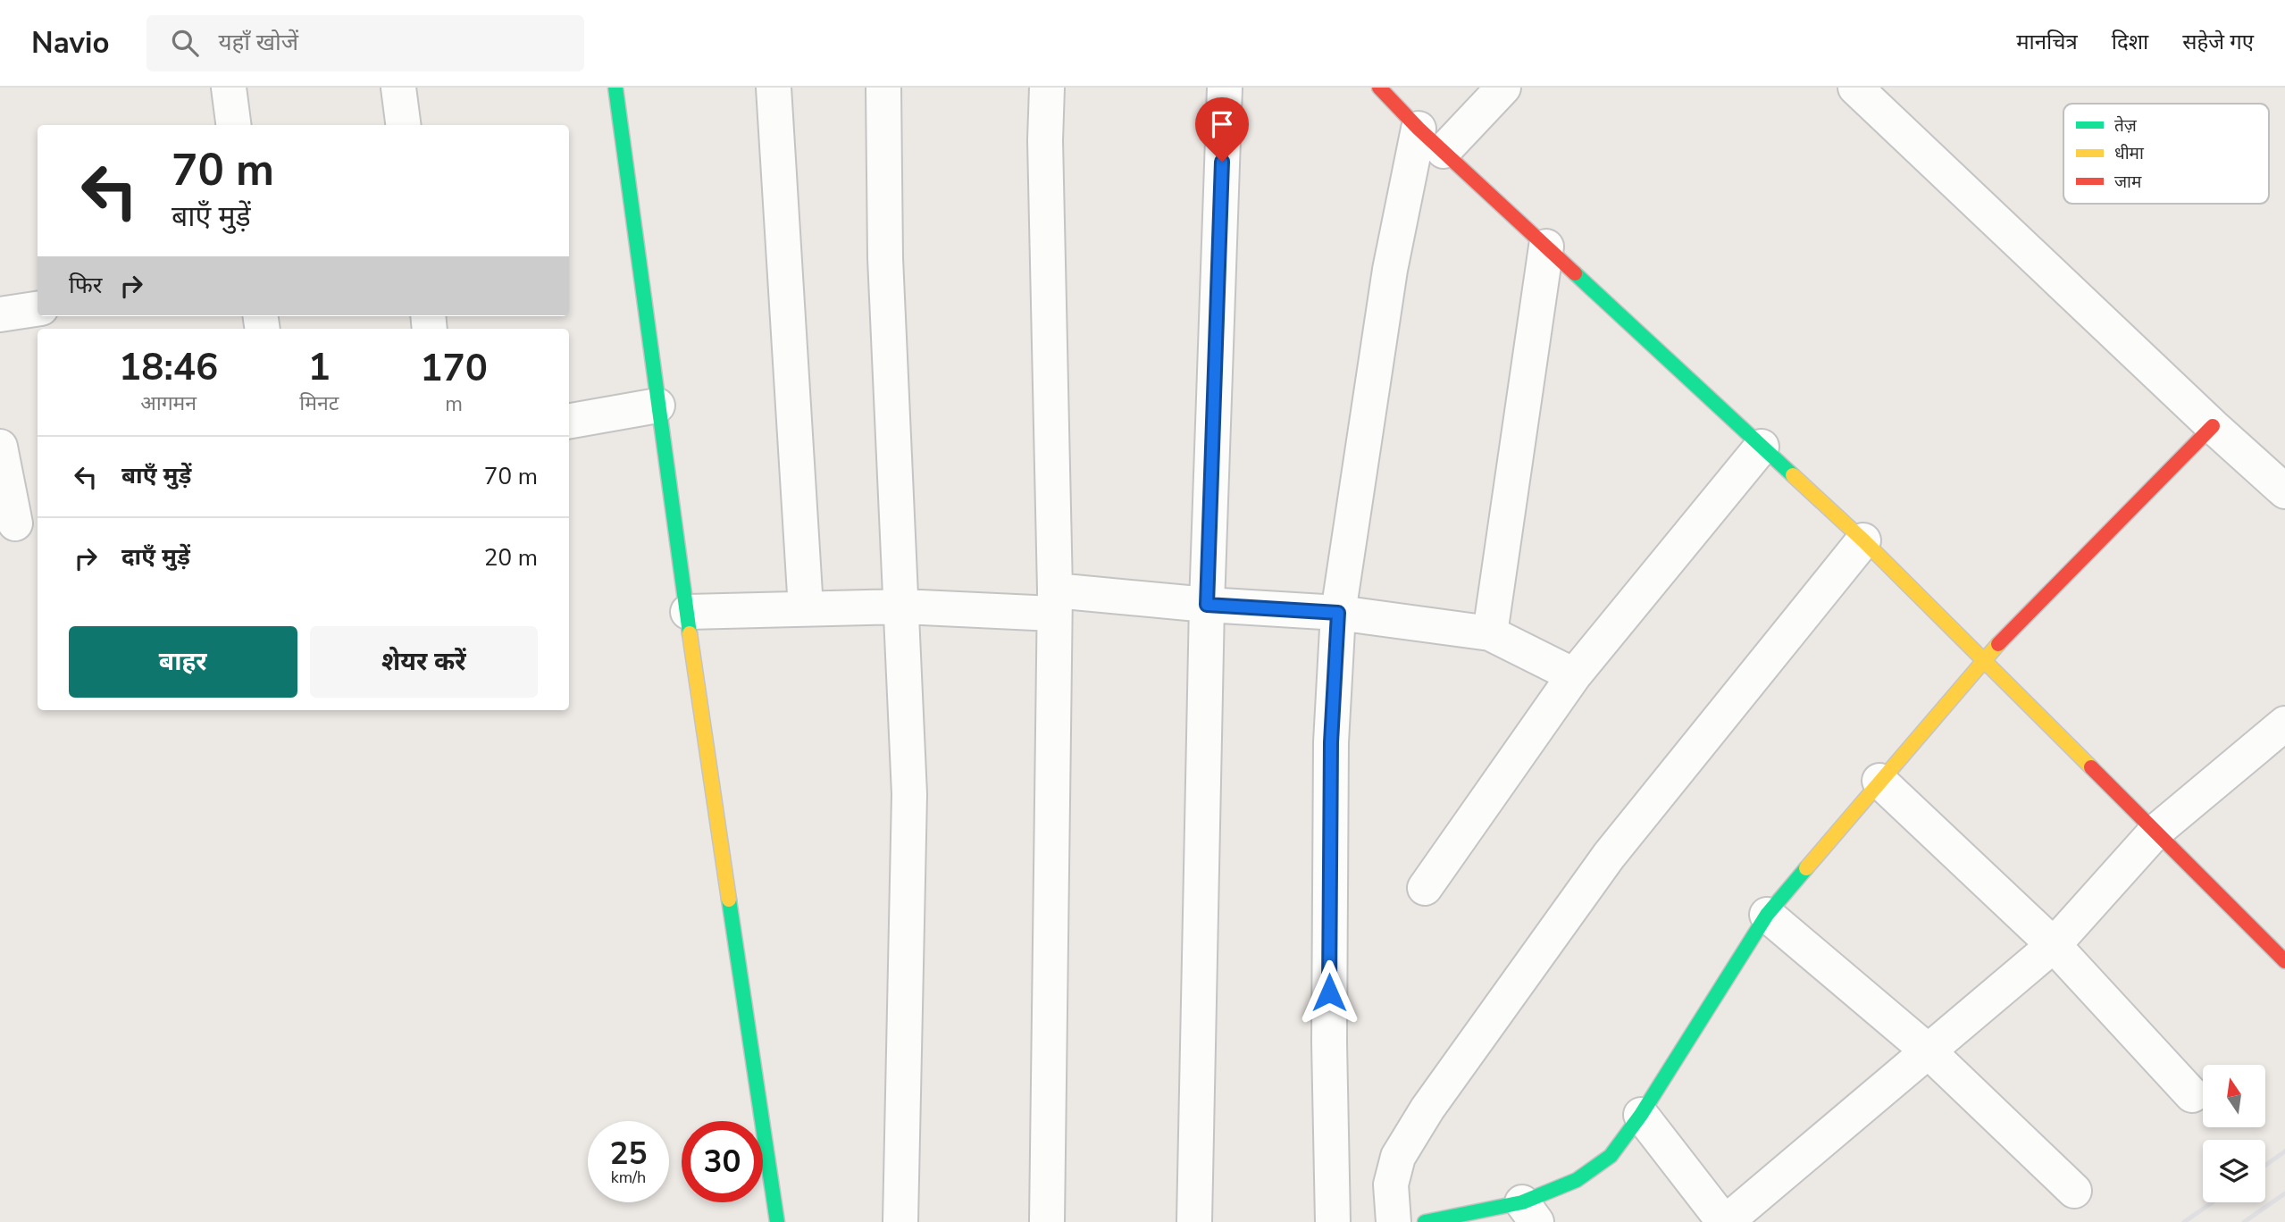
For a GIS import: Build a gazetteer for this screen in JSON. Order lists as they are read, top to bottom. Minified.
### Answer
{"legend":["तेज़","धीमा","जाम"],"north":"top","page":{"header":"Navio","search":"यहाँ खोजें","nav":["मानचित्र","दिशा","सहेजे गए"],"turn":["70 m","बाएँ मुड़ें"],"then":"फिर","eta":["18:46","आगमन","1","मिनट","170","m"],"list":[{"name":"बाएँ मुड़ें","value":"70 m"},{"name":"दाएँ मुड़ें","value":"20 m"}],"buttons":["बाहर","शेयर करें"],"speed":"25 km/h","limit":"30"}}
